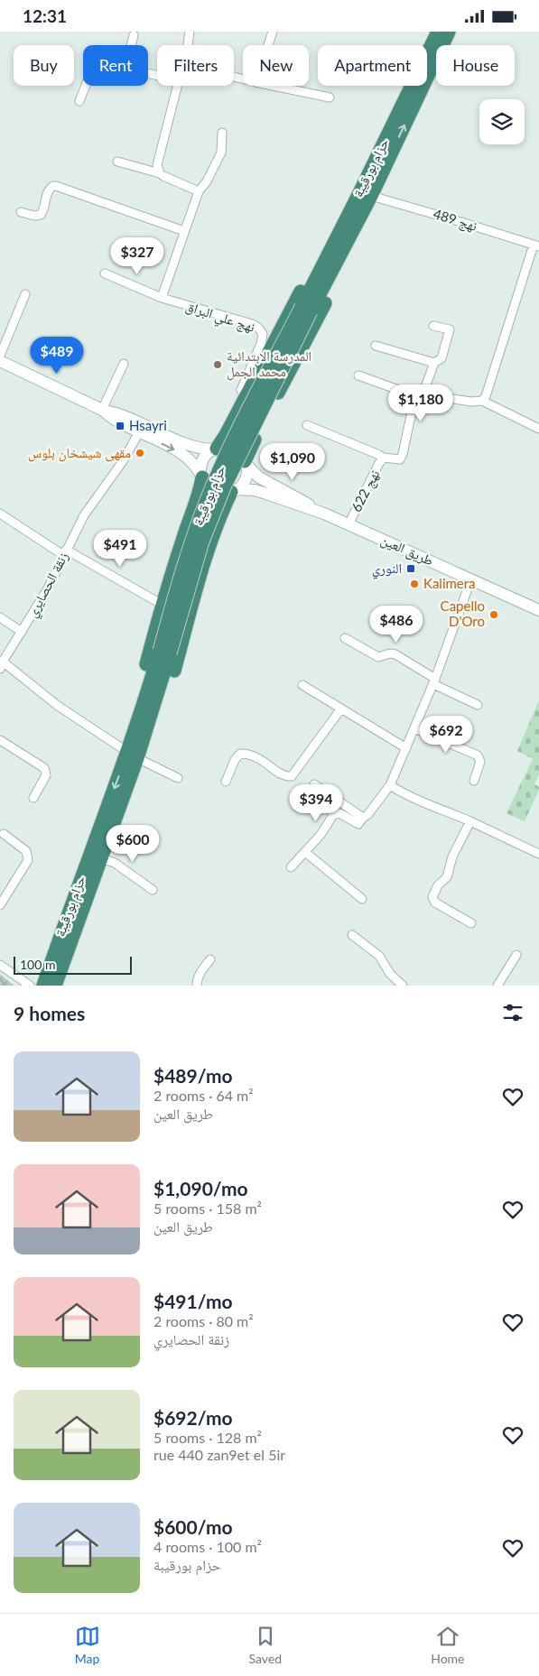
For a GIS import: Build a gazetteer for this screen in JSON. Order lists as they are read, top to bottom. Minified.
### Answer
{"streets":{"highway":["حزام بورقيبة"],"main road":["طريق العين"],"street":["نهج 489","نهج علي البراق","نهج 622","زنقة الحصايري"]},"crossings":[["حزام بورقيبة","نهج 489"],["نهج 622","طريق العين"]],"places":{"other":["المدرسة الابتدائية محمد الجمل","مقهى شيشخان بلوس","Kalimera","Capello D'Oro"],"transit":["Hsayri","النوري"]},"scale_bar":"100 m","page":{"status":"12:31","chip":["Buy","Rent","Filters","New","Apartment","House"],"price":["$327","$489","$1,180","$1,090","$491","$486","$692","$394","$600"],"scale":"100 m","heading":"9 homes","list":[{"name":"$489/mo","note":"2 rooms · 64 m² · طريق العين"},{"name":"$1,090/mo","note":"5 rooms · 158 m² · طريق العين"},{"name":"$491/mo","note":"2 rooms · 80 m² · زنقة الحصايري"},{"name":"$692/mo","note":"5 rooms · 128 m² · rue 440 zan9et el 5ir"},{"name":"$600/mo","note":"4 rooms · 100 m² · حزام بورقيبة"}],"tabs":["Map","Saved","Home"]}}
